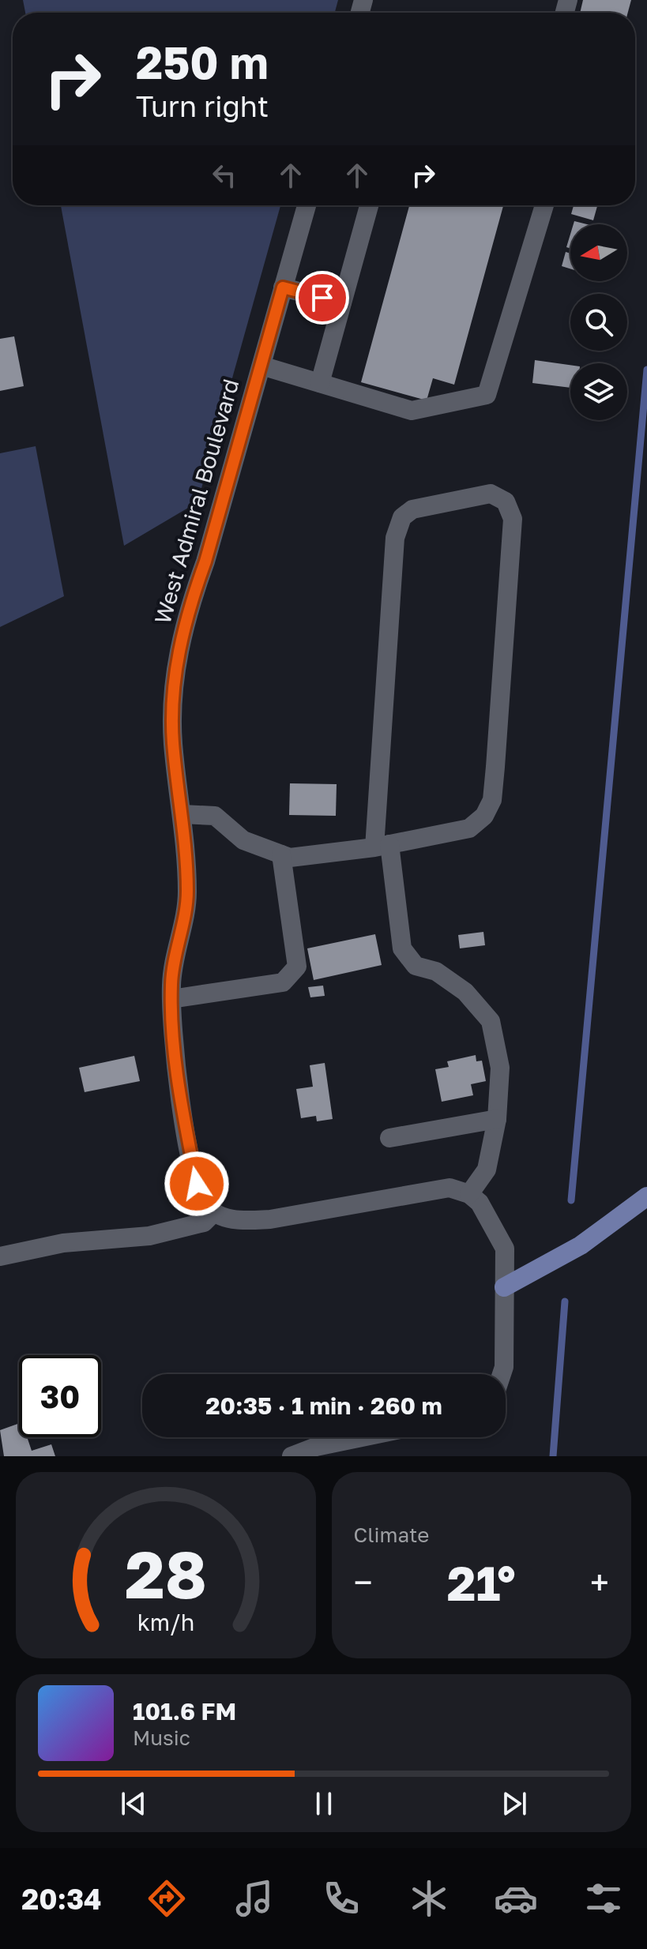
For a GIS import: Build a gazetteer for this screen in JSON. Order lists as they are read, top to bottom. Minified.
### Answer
{"streets":{"street":["West Admiral Boulevard"]},"north":"left","page":{"turn":["250 m","Turn right"],"limit":"30","trip":"20:35 · 1 min · 260 m","tile":"Climate","heat":["−","21°","+"],"song":["101.6 FM","Music"],"tabs":"20:34","gauge":["28","km/h"]}}
